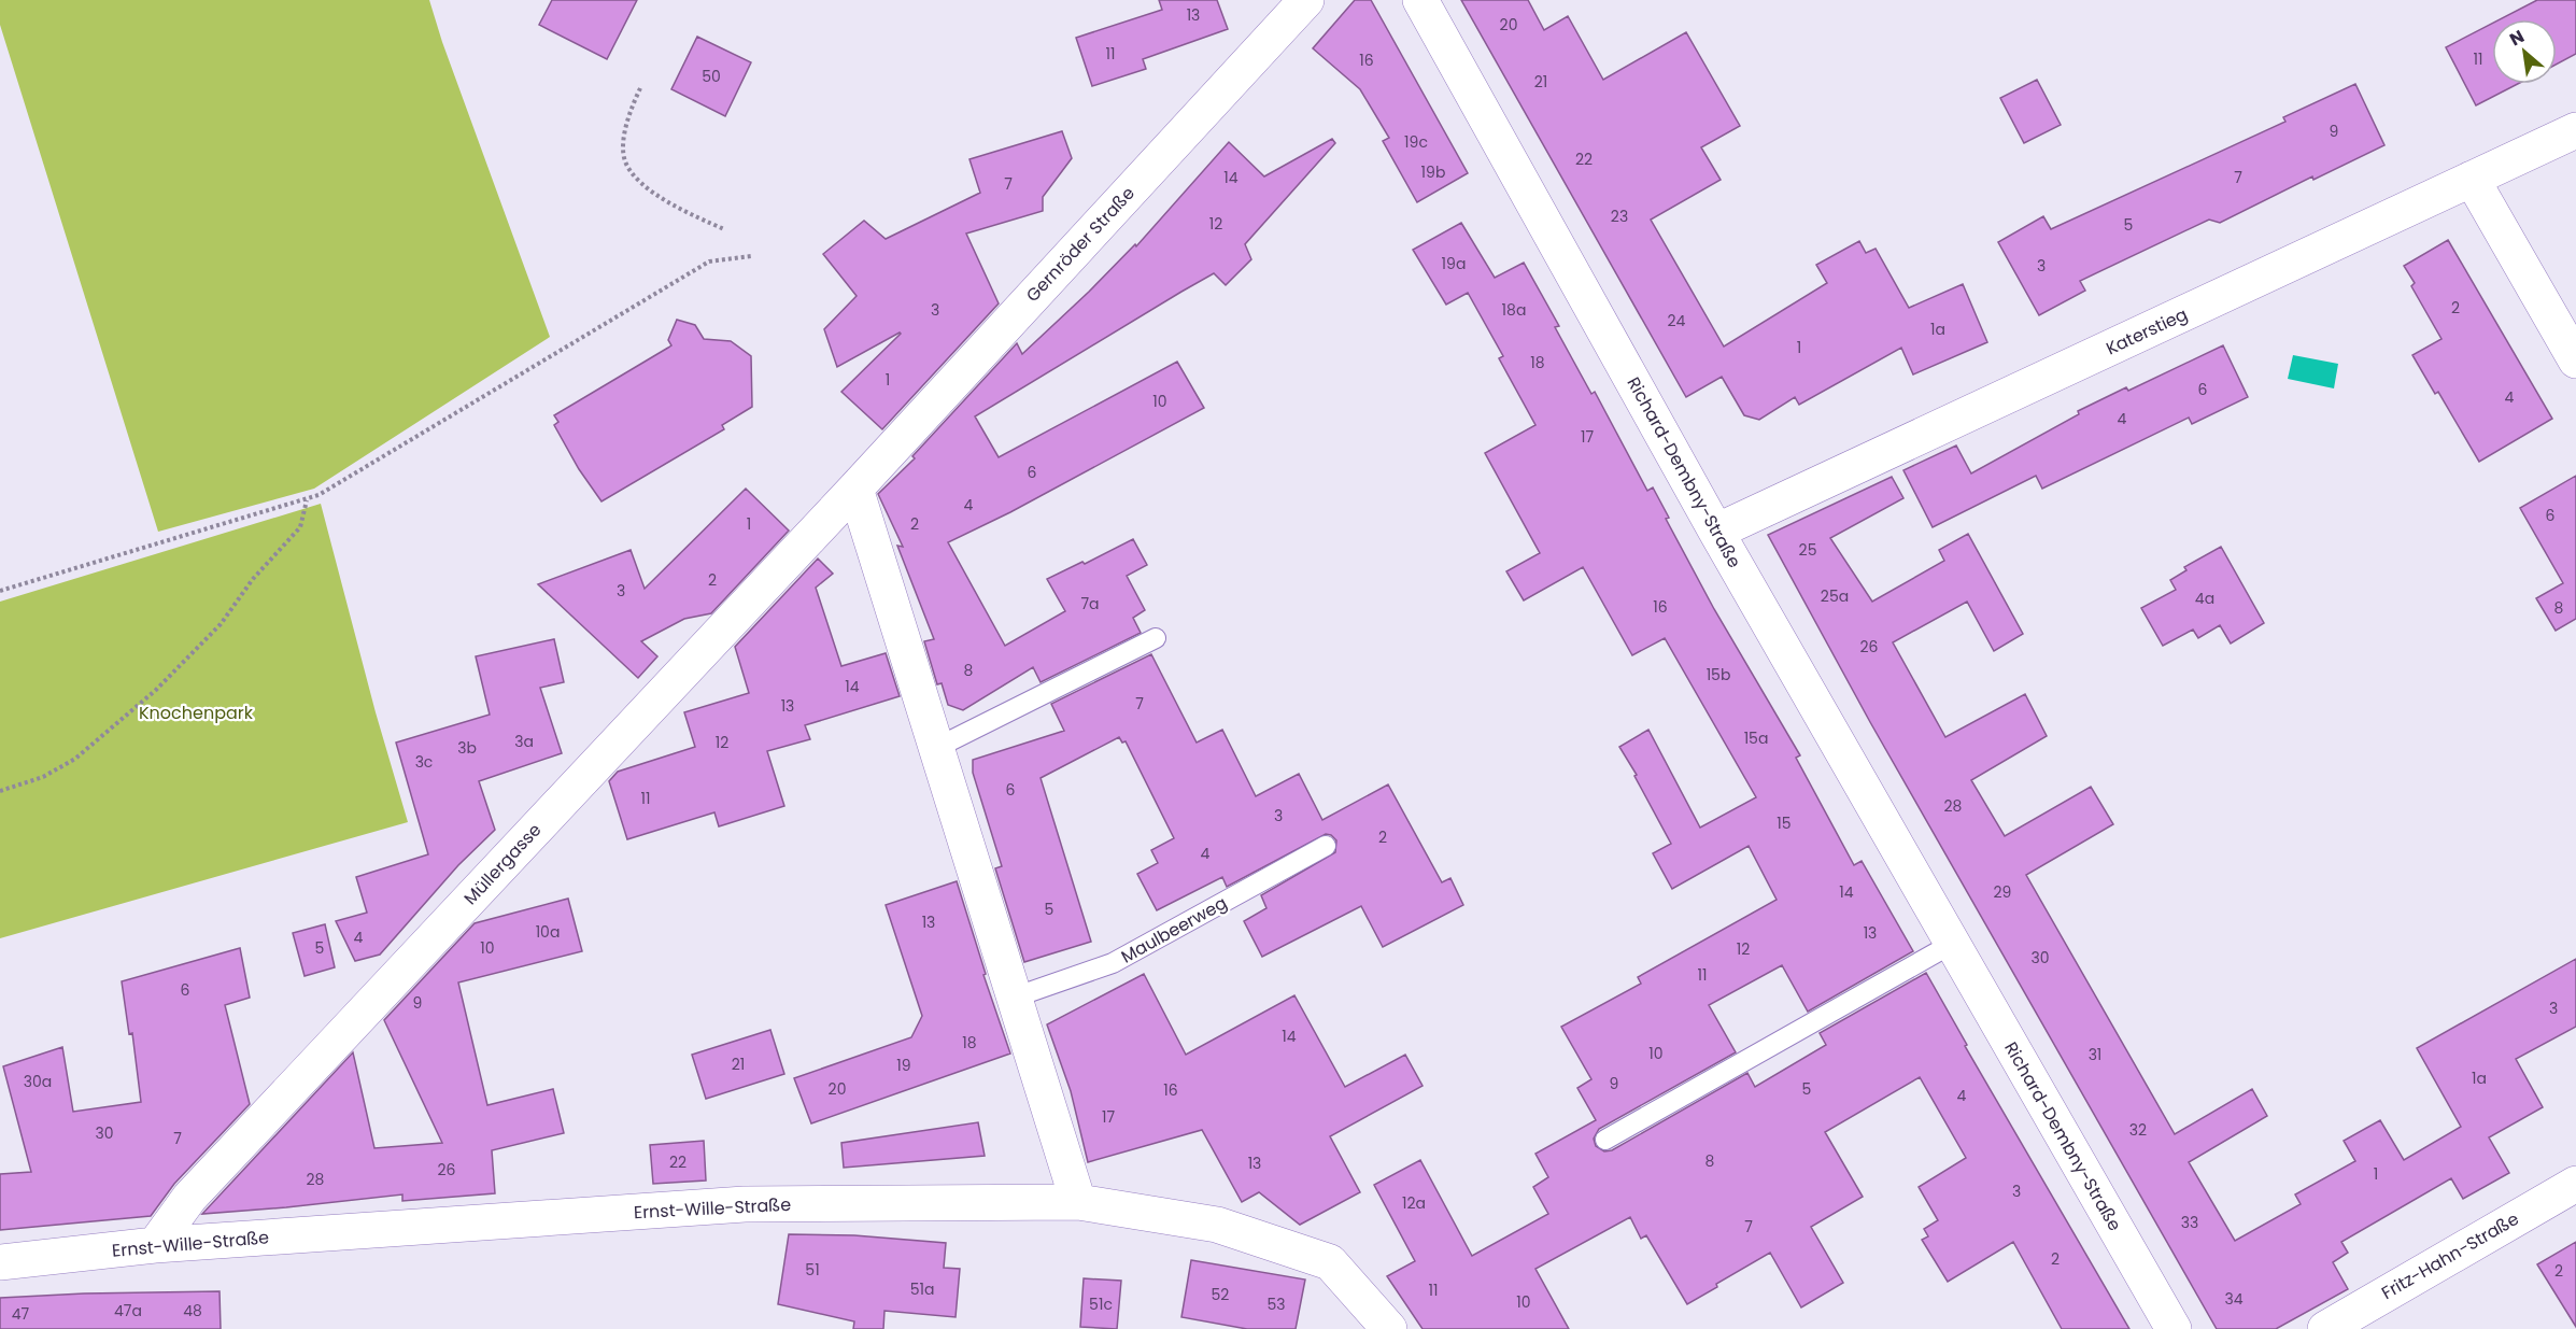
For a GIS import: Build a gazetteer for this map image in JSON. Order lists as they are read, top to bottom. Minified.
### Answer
{"streets":{"street":["Gernröder Straße","Katerstieg","Richard-Dembny-Straße","Müllergasse","Ernst-Wille-Straße","Fritz-Hahn-Straße"],"lane":["Maulbeerweg"]},"crossings":[["Gernröder Straße","Müllergasse"],["Katerstieg","Richard-Dembny-Straße"],["Müllergasse","Ernst-Wille-Straße"]],"parks":["Knochenpark"],"house_numbers":["13","20","11","11","16","50","21","9","19c","22","19b","14","7","7","23","12","5","19a","3","2","3","18a","24","1a","1","18","1","6","4","10","4","17","6","4","6","1","2","25","2","3","25a","4a","7a","16","8","26","8","15b","14","7","13","15a","3a","12","3b","3c","6","11","28","3","15","2","4","14","29","5","13","10a","13","4","5","10","12","30","11","6","9","3","14","18","10","31","21","19","1a","30a","9","20","5","16","4","17","32","30","7","8","22","13","26","1","28","3","12a","33","7","2","51","2","51a","11","52","34","10","51c","53","47a","48","47"],"north":"top left"}
